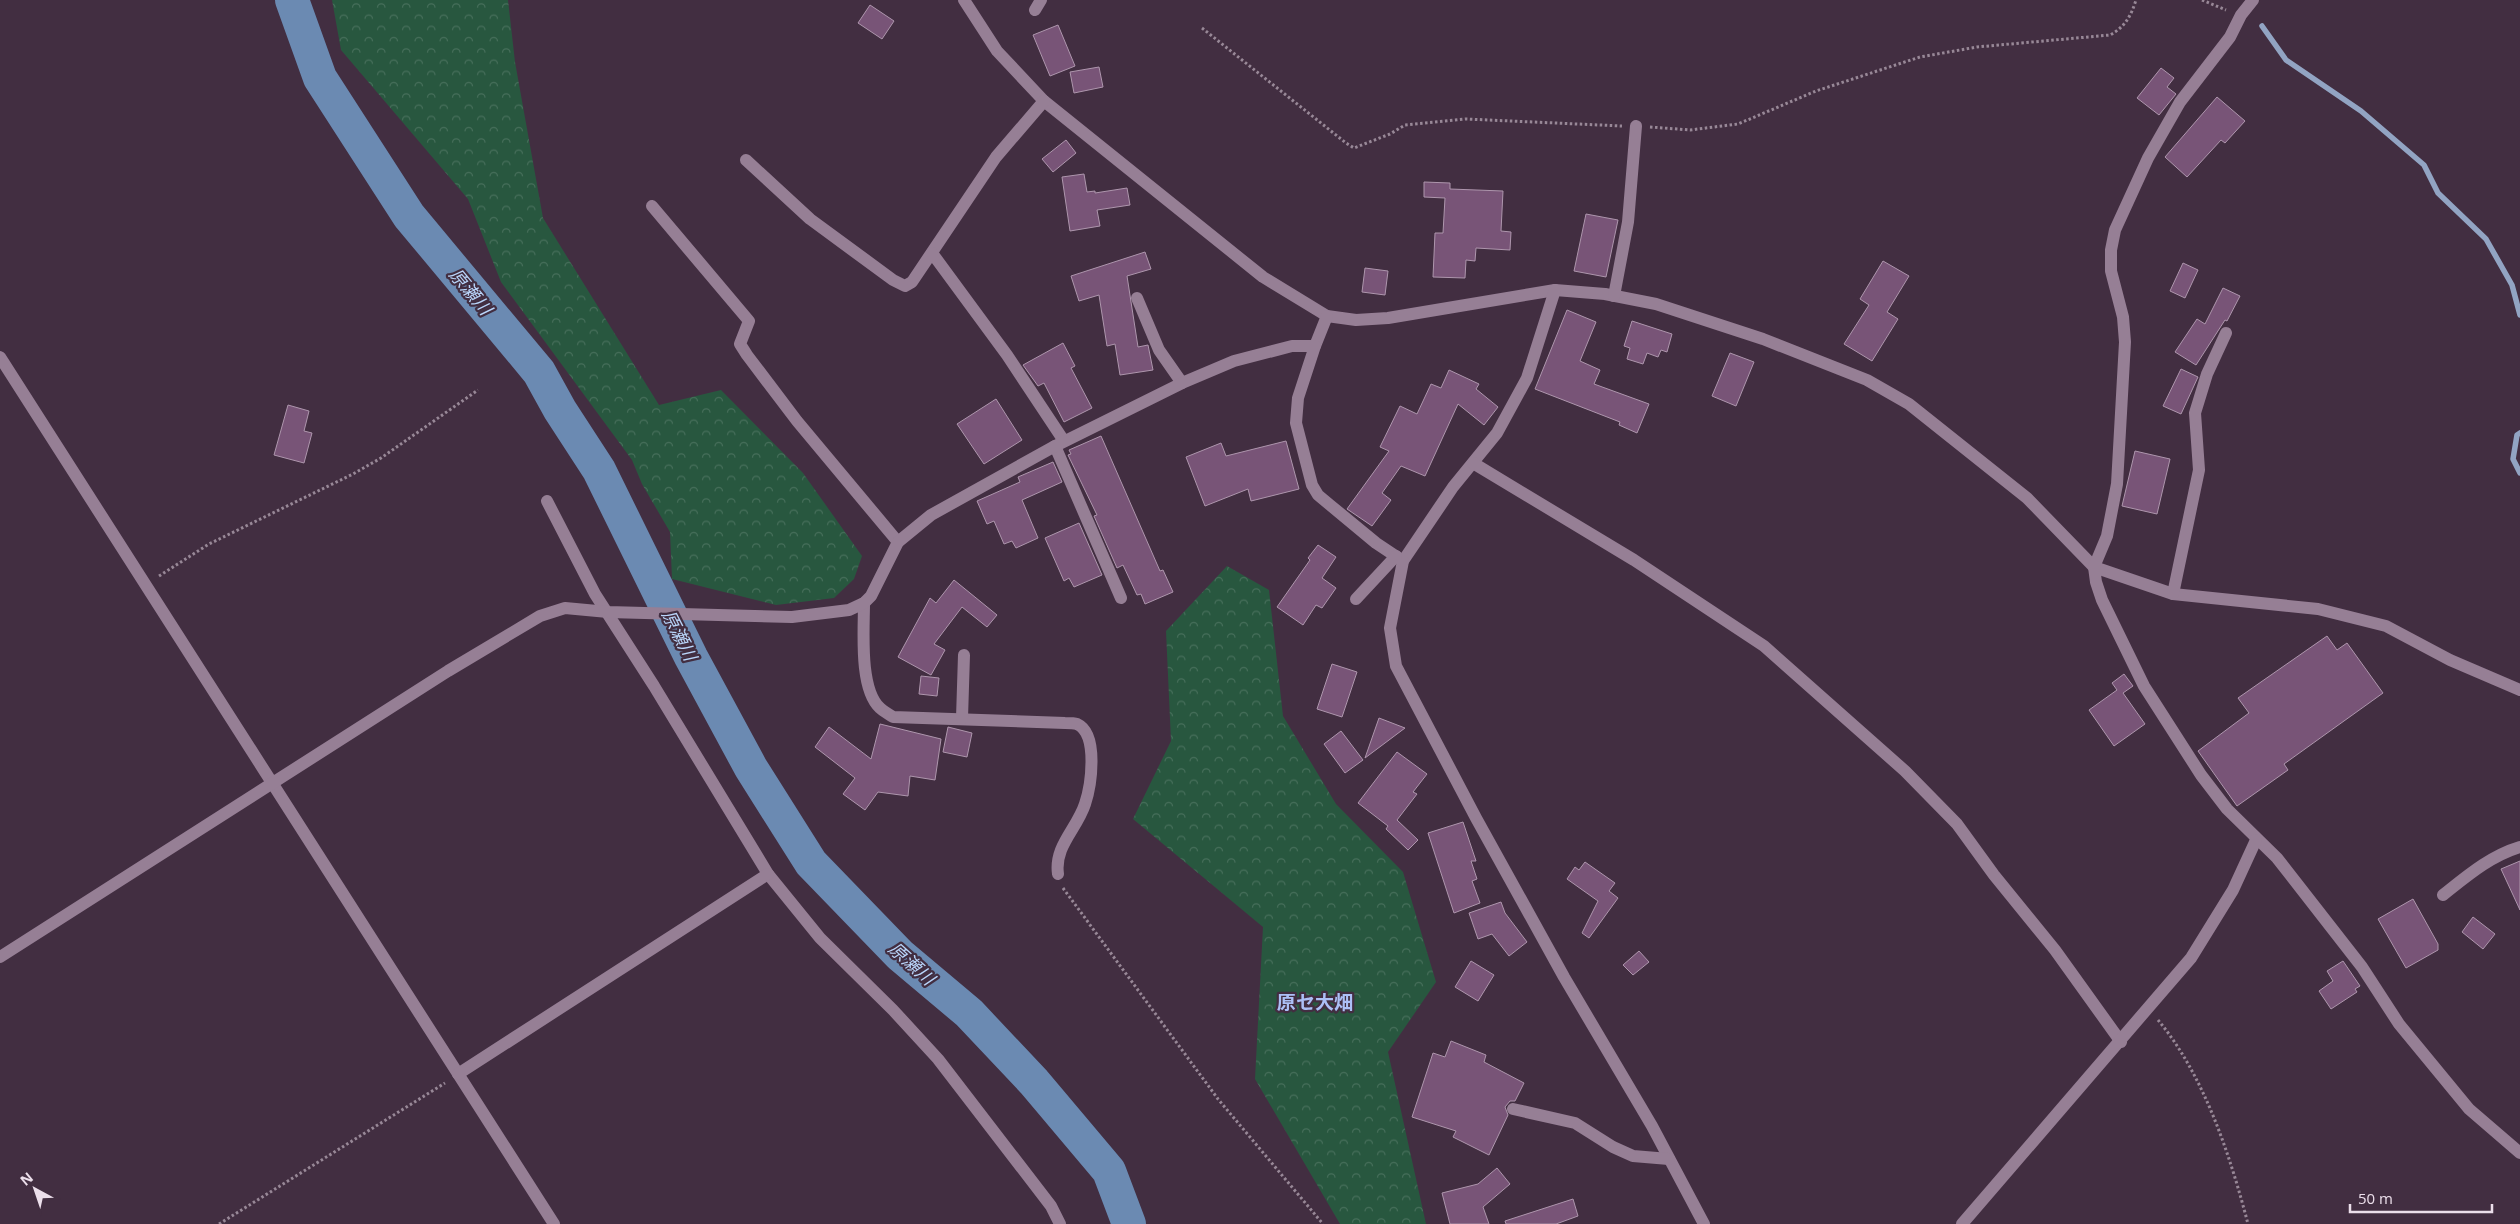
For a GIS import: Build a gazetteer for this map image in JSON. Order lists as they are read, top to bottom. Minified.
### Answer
{"districts":["原セ大畑"],"water":["原瀬川"],"scale_bar":"50 m","north":"top left"}
